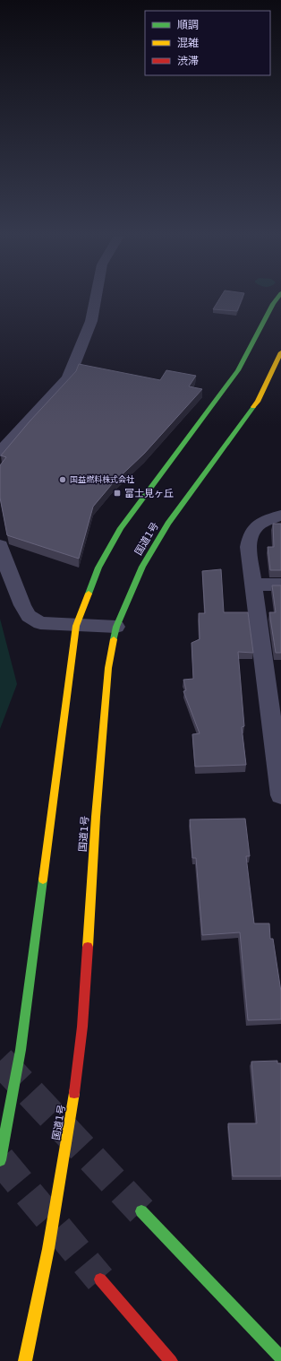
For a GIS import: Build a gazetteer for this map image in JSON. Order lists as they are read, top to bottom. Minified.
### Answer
{"streets":{"highway":["国道1号"]},"places":{"other":["国益燃料株式会社"],"transit":["富士見ヶ丘"]},"legend":["順調","混雑","渋滞"]}
